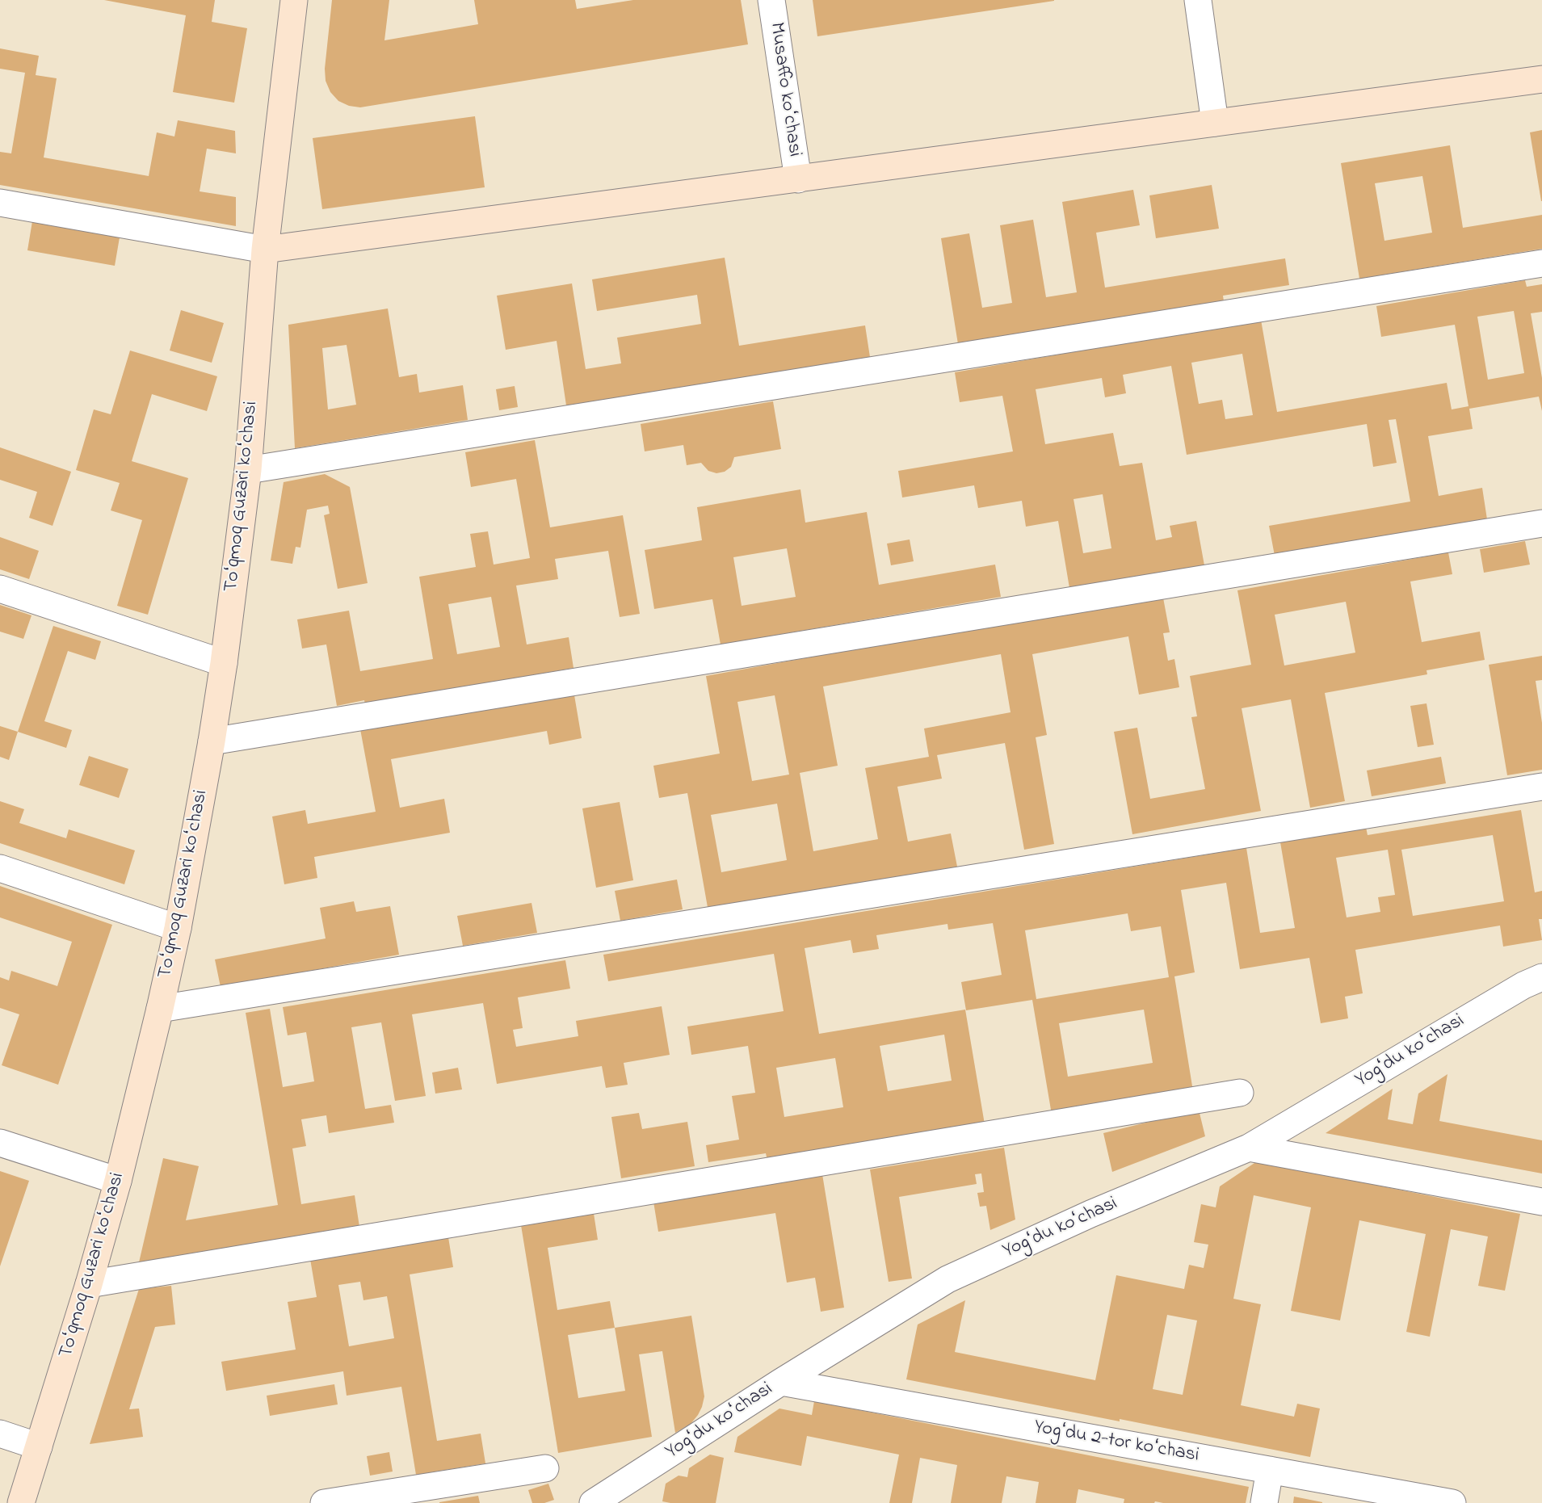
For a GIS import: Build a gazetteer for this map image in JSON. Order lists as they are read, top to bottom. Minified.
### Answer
{"streets":{"street":["Musaffo koʻchasi","Toʻqmoq Guzari koʻchasi","Yogʻdu koʻchasi","Yogʻdu 2-tor koʻchasi"]},"crossings":[["Yogʻdu koʻchasi","Yogʻdu 2-tor koʻchasi"]]}
